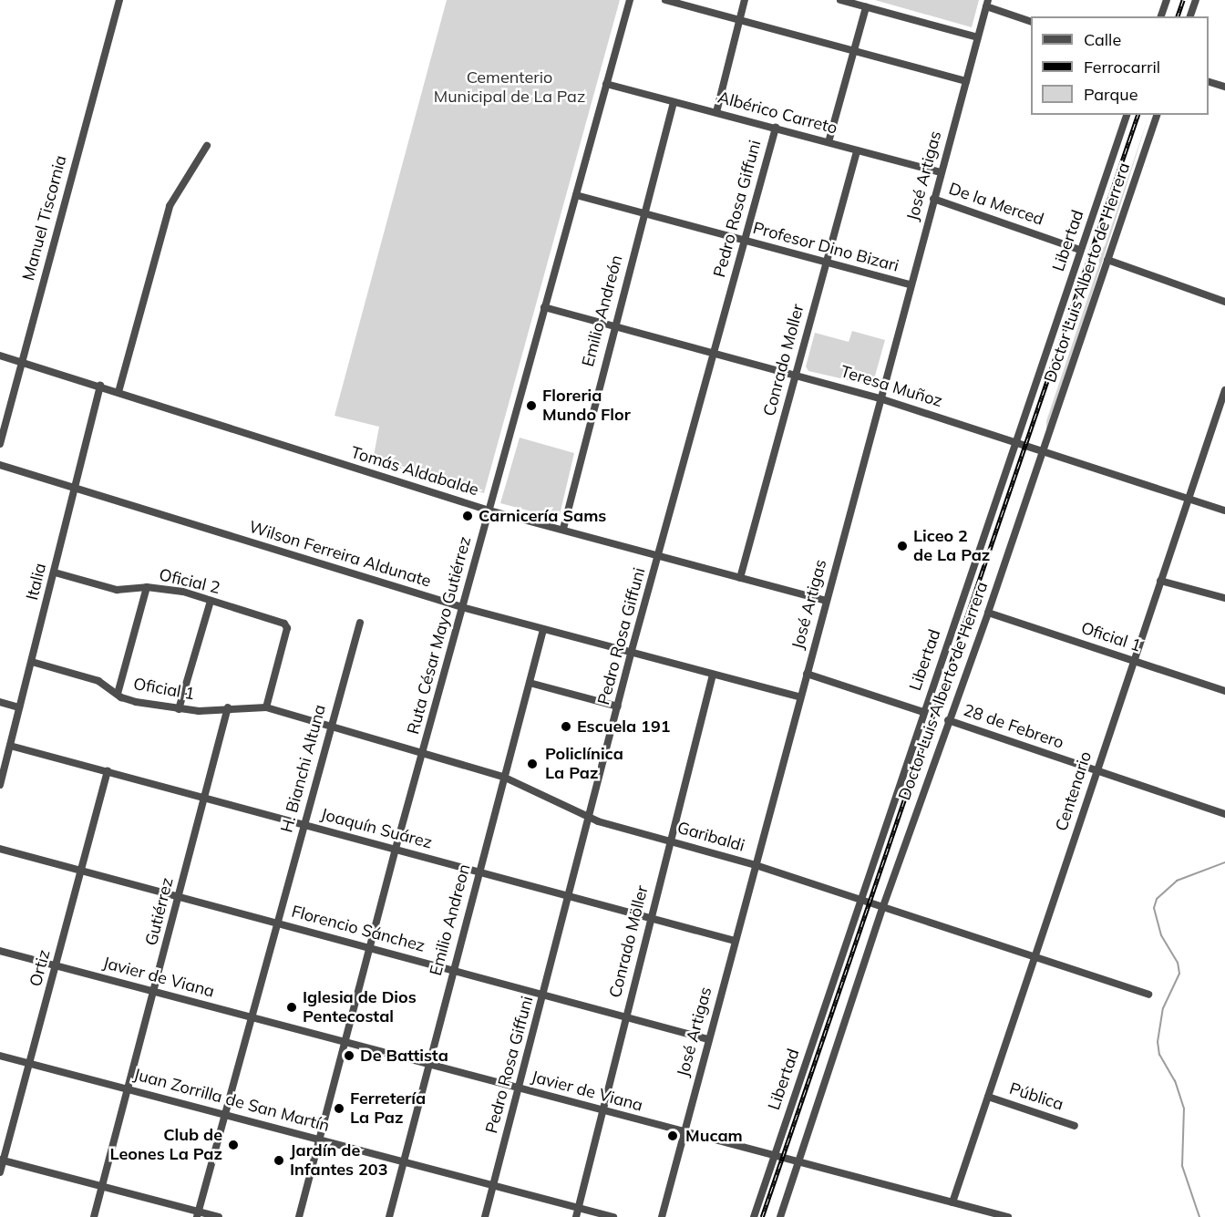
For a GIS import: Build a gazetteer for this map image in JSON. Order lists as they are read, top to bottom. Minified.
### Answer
{"streets":{"street":["Albérico Carreto","José Artigas","De la Merced","Pedro Rosa Giffuni","Manuel Tiscornia","Libertad","Profesor Dino Bizari","Doctor Luis Alberto de Herrera","Emilio Andreón","Conrado Moller","Teresa Muñoz","Tomás Aldabalde","Wilson Ferreira Aldunate","Italia","Oficial 2","Ruta César Mayo Gutiérrez","Oficial 1","28 de Febrero","H. Bianchi Altuna","Centenario","Joaquín Suárez","Garibaldi","Gutiérrez","Emilio Andreon","Florencio Sánchez","Conrado Möller","Ortiz","Javier de Viana","Pública","Juan Zorrilla de San Martín"]},"crossings":[["Albérico Carreto","José Artigas"],["Albérico Carreto","Pedro Rosa Giffuni"],["Albérico Carreto","Emilio Andreón"],["Albérico Carreto","Conrado Moller"],["Albérico Carreto","Ruta César Mayo Gutiérrez"],["José Artigas","De la Merced"],["José Artigas","Profesor Dino Bizari"],["José Artigas","Teresa Muñoz"],["José Artigas","Tomás Aldabalde"],["José Artigas","Wilson Ferreira Aldunate"],["José Artigas","Joaquín Suárez"],["José Artigas","Garibaldi"],["José Artigas","Florencio Sánchez"],["José Artigas","Javier de Viana"],["De la Merced","Libertad"],["Pedro Rosa Giffuni","Profesor Dino Bizari"],["Pedro Rosa Giffuni","Teresa Muñoz"],["Pedro Rosa Giffuni","Tomás Aldabalde"],["Pedro Rosa Giffuni","Wilson Ferreira Aldunate"],["Pedro Rosa Giffuni","Joaquín Suárez"],["Pedro Rosa Giffuni","Garibaldi"],["Pedro Rosa Giffuni","Florencio Sánchez"],["Pedro Rosa Giffuni","Javier de Viana"],["Pedro Rosa Giffuni","Juan Zorrilla de San Martín"],["Manuel Tiscornia","Tomás Aldabalde"],["Libertad","Teresa Muñoz"],["Libertad","Garibaldi"],["Libertad","Javier de Viana"],["Profesor Dino Bizari","Emilio Andreón"],["Profesor Dino Bizari","Conrado Moller"],["Profesor Dino Bizari","Ruta César Mayo Gutiérrez"],["Doctor Luis Alberto de Herrera","Teresa Muñoz"],["Doctor Luis Alberto de Herrera","Oficial 1"],["Doctor Luis Alberto de Herrera","28 de Febrero"],["Doctor Luis Alberto de Herrera","Garibaldi"],["Doctor Luis Alberto de Herrera","Javier de Viana"],["Emilio Andreón","Teresa Muñoz"],["Emilio Andreón","Tomás Aldabalde"],["Conrado Moller","Teresa Muñoz"],["Conrado Moller","Tomás Aldabalde"],["Teresa Muñoz","Ruta César Mayo Gutiérrez"],["Teresa Muñoz","Centenario"],["Tomás Aldabalde","Italia"],["Tomás Aldabalde","Ruta César Mayo Gutiérrez"],["Wilson Ferreira Aldunate","Italia"],["Wilson Ferreira Aldunate","Ruta César Mayo Gutiérrez"],["Wilson Ferreira Aldunate","Emilio Andreon"],["Wilson Ferreira Aldunate","Conrado Möller"],["Italia","Oficial 2"],["Italia","Oficial 1"],["Italia","Joaquín Suárez"],["Oficial 2","Oficial 1"],["Oficial 2","Garibaldi"],["Ruta César Mayo Gutiérrez","Joaquín Suárez"],["Ruta César Mayo Gutiérrez","Garibaldi"],["Ruta César Mayo Gutiérrez","Florencio Sánchez"],["Ruta César Mayo Gutiérrez","Javier de Viana"],["Ruta César Mayo Gutiérrez","Juan Zorrilla de San Martín"],["Oficial 1","Centenario"],["Oficial 1","Garibaldi"],["Oficial 1","Gutiérrez"],["28 de Febrero","Centenario"],["H. Bianchi Altuna","Joaquín Suárez"],["H. Bianchi Altuna","Garibaldi"],["H. Bianchi Altuna","Florencio Sánchez"],["H. Bianchi Altuna","Javier de Viana"],["H. Bianchi Altuna","Juan Zorrilla de San Martín"],["Centenario","Garibaldi"],["Centenario","Javier de Viana"],["Centenario","Pública"],["Joaquín Suárez","Gutiérrez"],["Joaquín Suárez","Emilio Andreon"],["Joaquín Suárez","Conrado Möller"],["Joaquín Suárez","Ortiz"],["Garibaldi","Emilio Andreon"],["Garibaldi","Conrado Möller"],["Gutiérrez","Florencio Sánchez"],["Gutiérrez","Javier de Viana"],["Gutiérrez","Juan Zorrilla de San Martín"],["Emilio Andreon","Florencio Sánchez"],["Emilio Andreon","Javier de Viana"],["Emilio Andreon","Juan Zorrilla de San Martín"],["Florencio Sánchez","Conrado Möller"],["Florencio Sánchez","Ortiz"],["Conrado Möller","Javier de Viana"],["Conrado Möller","Juan Zorrilla de San Martín"],["Ortiz","Javier de Viana"],["Ortiz","Juan Zorrilla de San Martín"]],"parks":["Cementerio Municipal de La Paz"],"places":["Floreria Mundo Flor","Carnicería Sams","Liceo 2 de La Paz","Escuela 191","Policlínica La Paz","Iglesia de Dios Pentecostal","De Battista","Ferretería La Paz","Mucam","Club de Leones La Paz","Jardín de Infantes 203"],"legend":["Calle","Ferrocarril","Parque"]}
